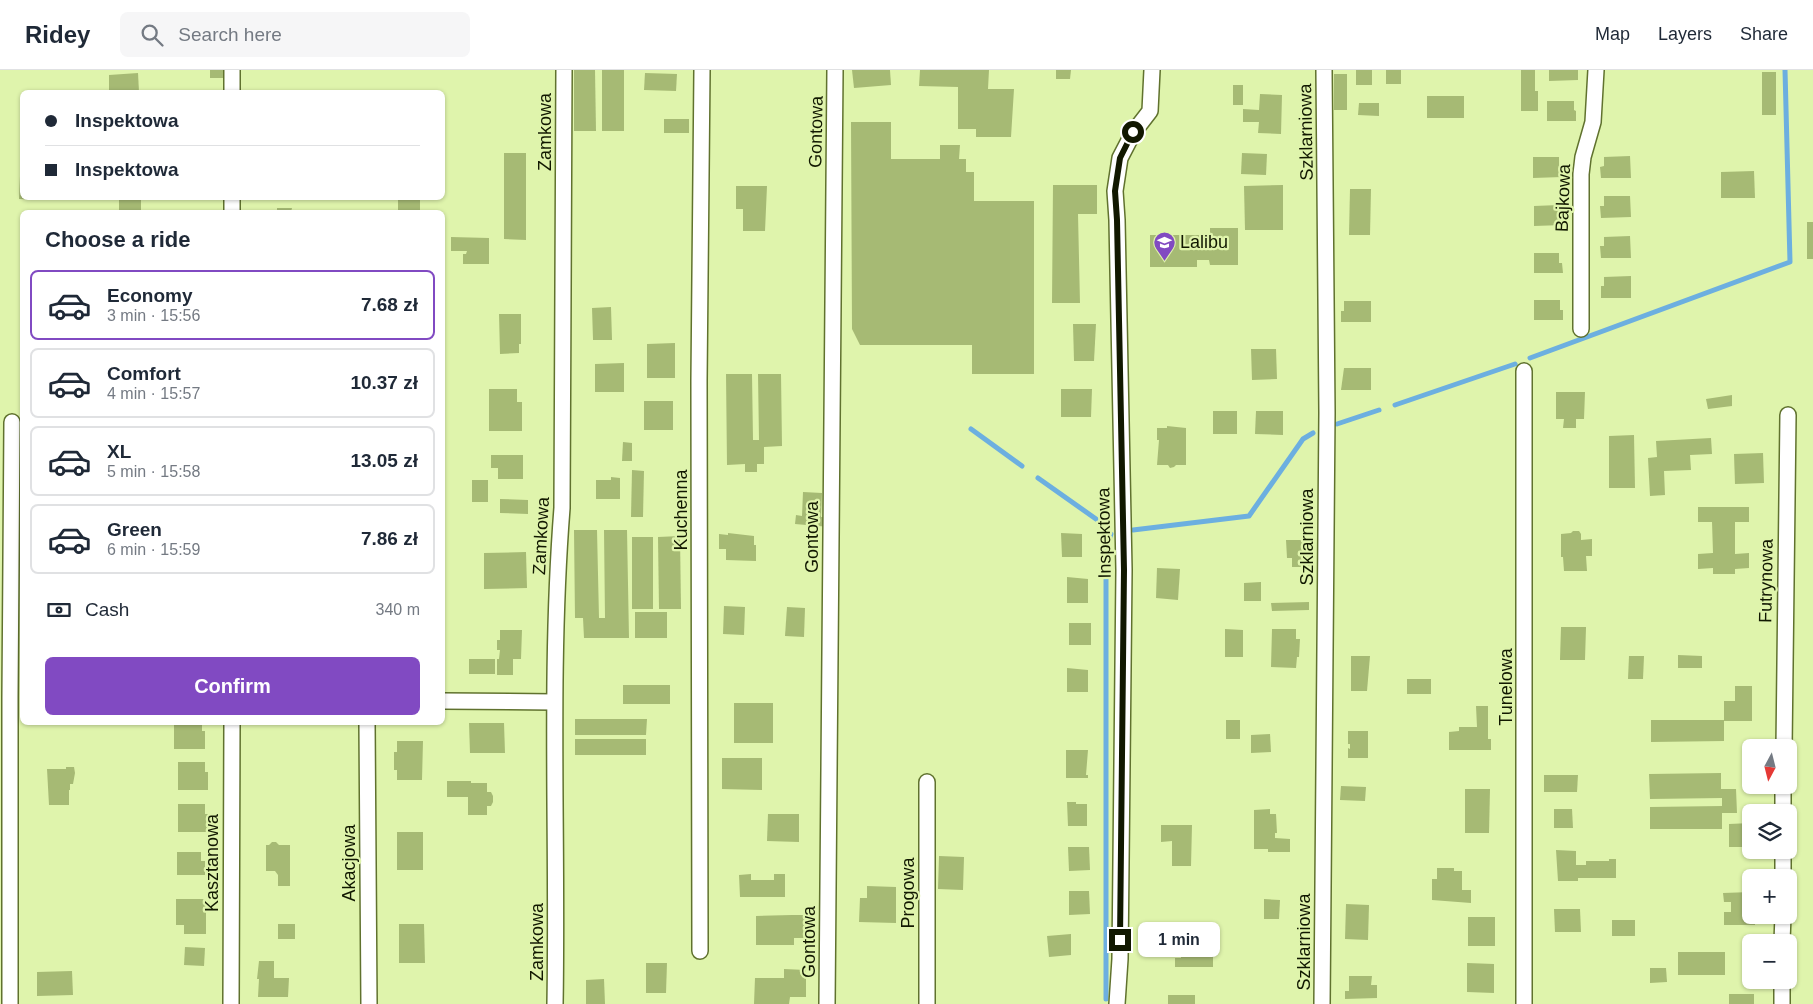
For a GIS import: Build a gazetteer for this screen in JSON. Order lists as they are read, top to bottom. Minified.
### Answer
{"streets":{"street":["Zamkowa","Gontowa","Szklarniowa","Bajkowa","Kuchenna","Inspektowa","Futrynowa","Tunelowa","Kasztanowa","Akacjowa","Progowa"]},"places":{"school or university":["Lalibu"]},"north":"bottom","page":{"header":"Ridey","search":"Search here","nav":["Map","Layers","Share"],"banner":["Inspektowa","Inspektowa"],"heading":"Choose a ride","list":[{"name":"Economy","note":"3 min · 15:56","value":"7.68 zł"},{"name":"Comfort","note":"4 min · 15:57","value":"10.37 zł"},{"name":"XL","note":"5 min · 15:58","value":"13.05 zł"},{"name":"Green","note":"6 min · 15:59","value":"7.86 zł"}],"pay":["Cash","340 m"],"buttons":"Confirm","map_buttons":["+","−"],"bubble":"1 min"}}
